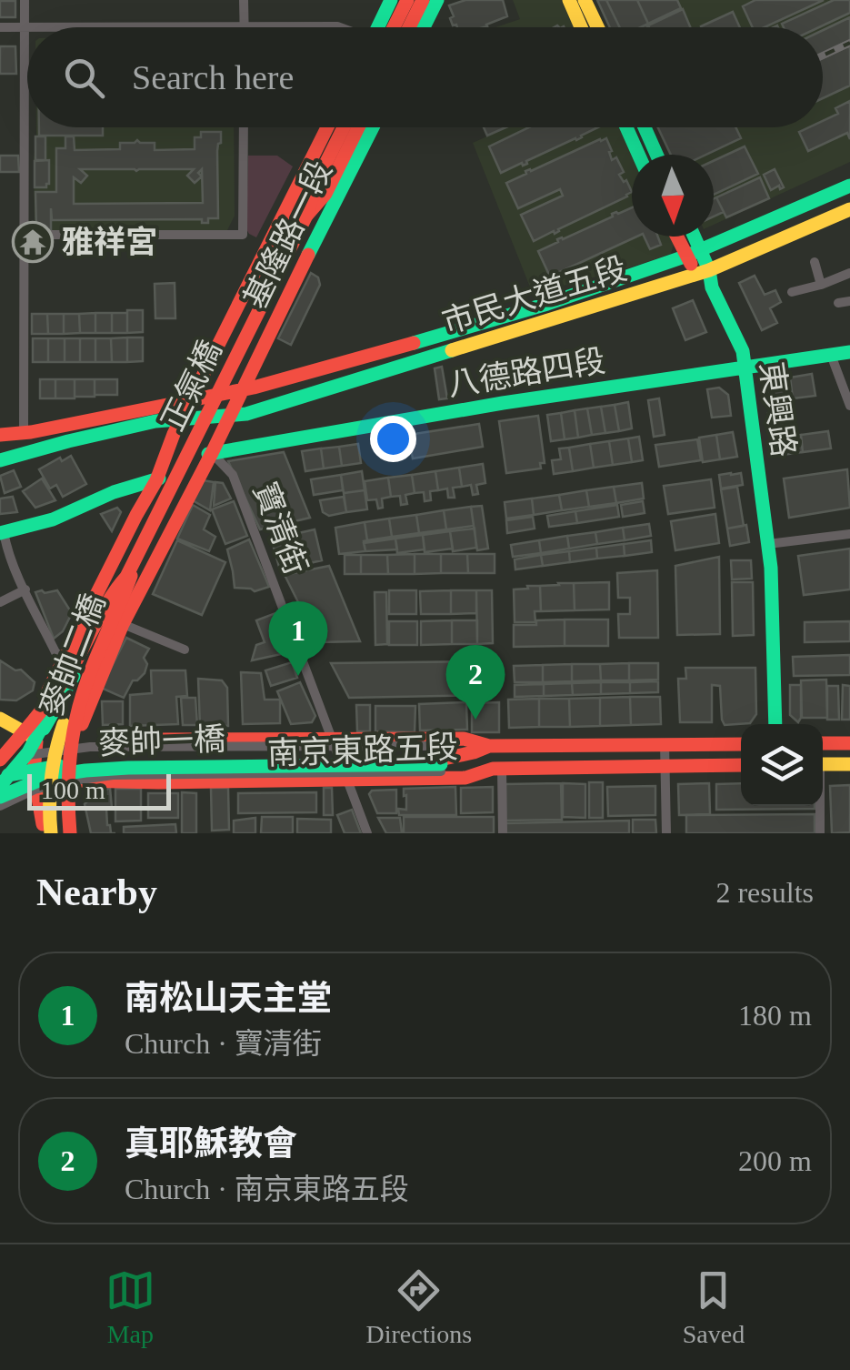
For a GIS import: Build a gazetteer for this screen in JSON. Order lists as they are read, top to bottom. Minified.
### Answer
{"streets":{"main road":["基隆路一段","市民大道五段","八德路四段","正氣橋","東興路","麥帥二橋","麥帥一橋","南京東路五段"],"street":["寶清街"]},"crossings":[["基隆路一段","市民大道五段"],["基隆路一段","八德路四段"],["基隆路一段","寶清街"],["基隆路一段","麥帥二橋"],["基隆路一段","南京東路五段"],["市民大道五段","東興路"],["八德路四段","東興路"],["八德路四段","寶清街"],["正氣橋","麥帥二橋"],["寶清街","南京東路五段"],["麥帥一橋","南京東路五段"]],"places":{"temple":["雅祥宮"]},"scale_bar":"100 m","north":"bottom","page":{"search":"Search here","pins":["1","2"],"scale":"100 m","heading":["Nearby","2 results"],"list":[{"mark":"1","name":"南松山天主堂","note":"Church · 寶清街","value":"180 m"},{"mark":"2","name":"真耶穌教會","note":"Church · 南京東路五段","value":"200 m"}],"nav":["Map","Directions","Saved"]}}
